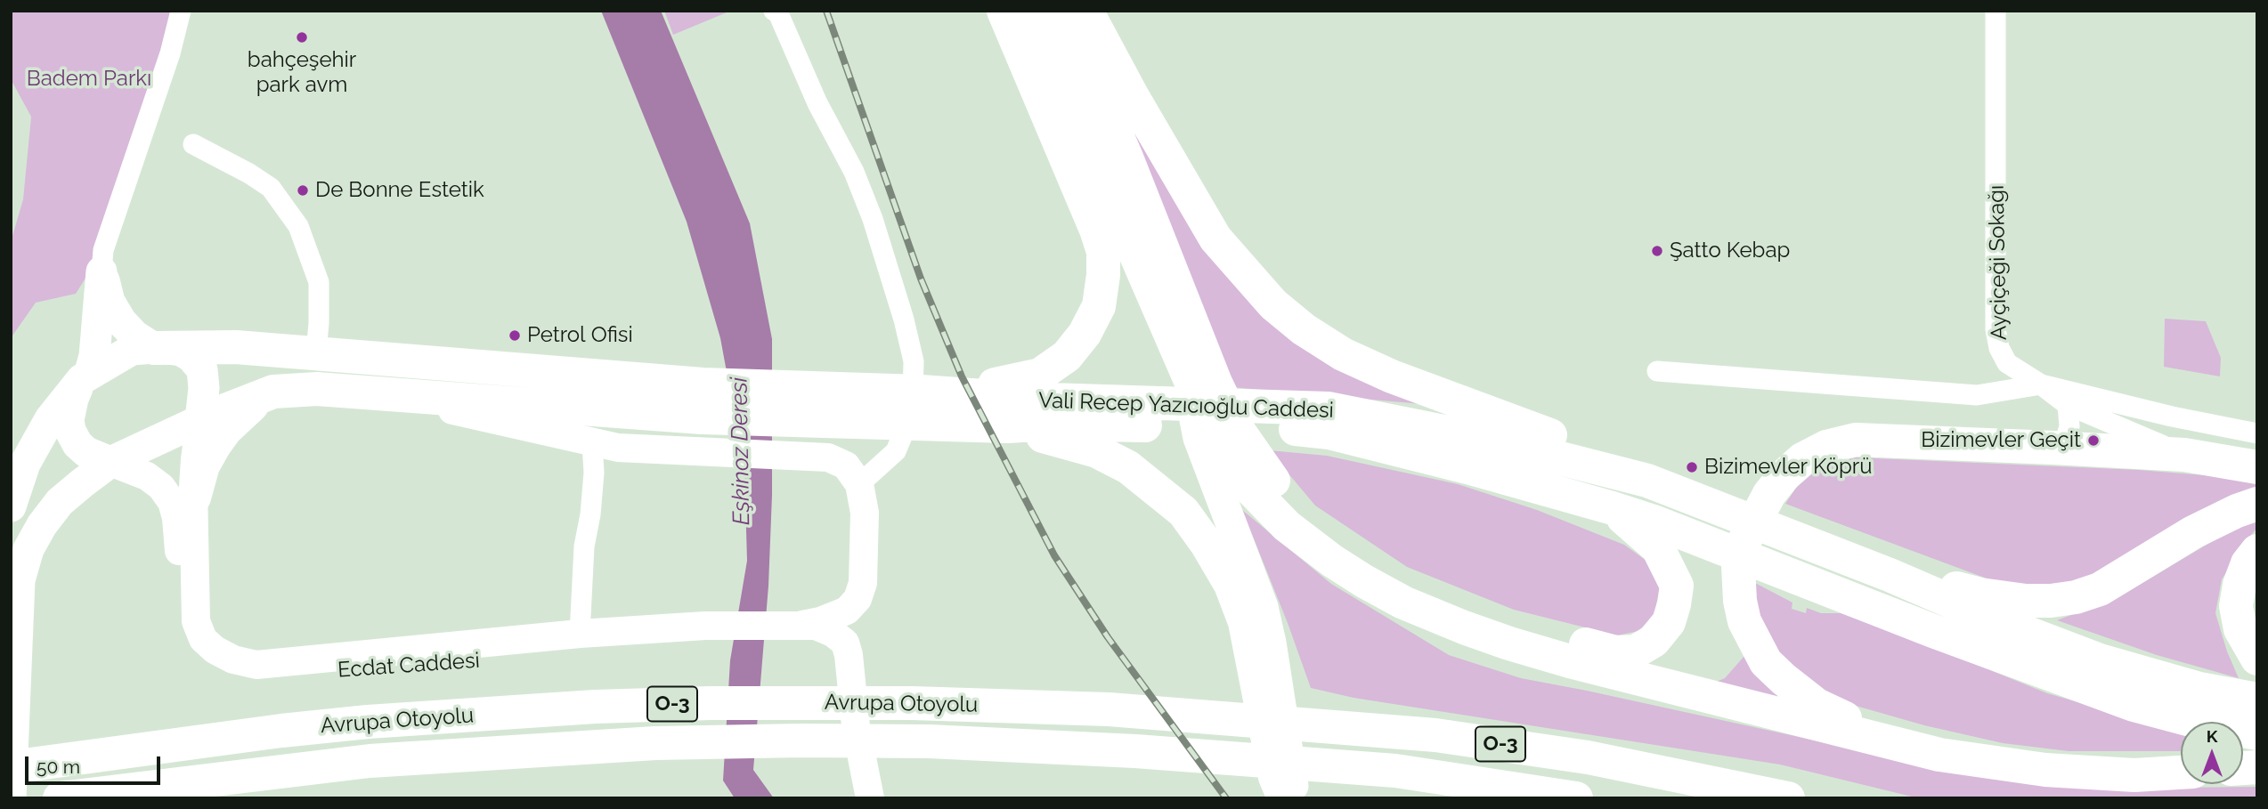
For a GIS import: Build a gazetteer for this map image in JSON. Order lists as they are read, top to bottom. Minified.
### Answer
{"streets":{"highway":["Vali Recep Yazıcıoğlu Caddesi","O-3","Avrupa Otoyolu"],"main road":["Ecdat Caddesi"],"street":["Ayçiçeği Sokağı"]},"water":["Eşkinoz Deresi"],"parks":["Badem Parkı"],"places":["bahçeşehir park avm","De Bonne Estetik","Şatto Kebap","Petrol Ofisi","Bizimevler Geçit","Bizimevler Köprü"],"scale_bar":"50 m","north":"top"}
